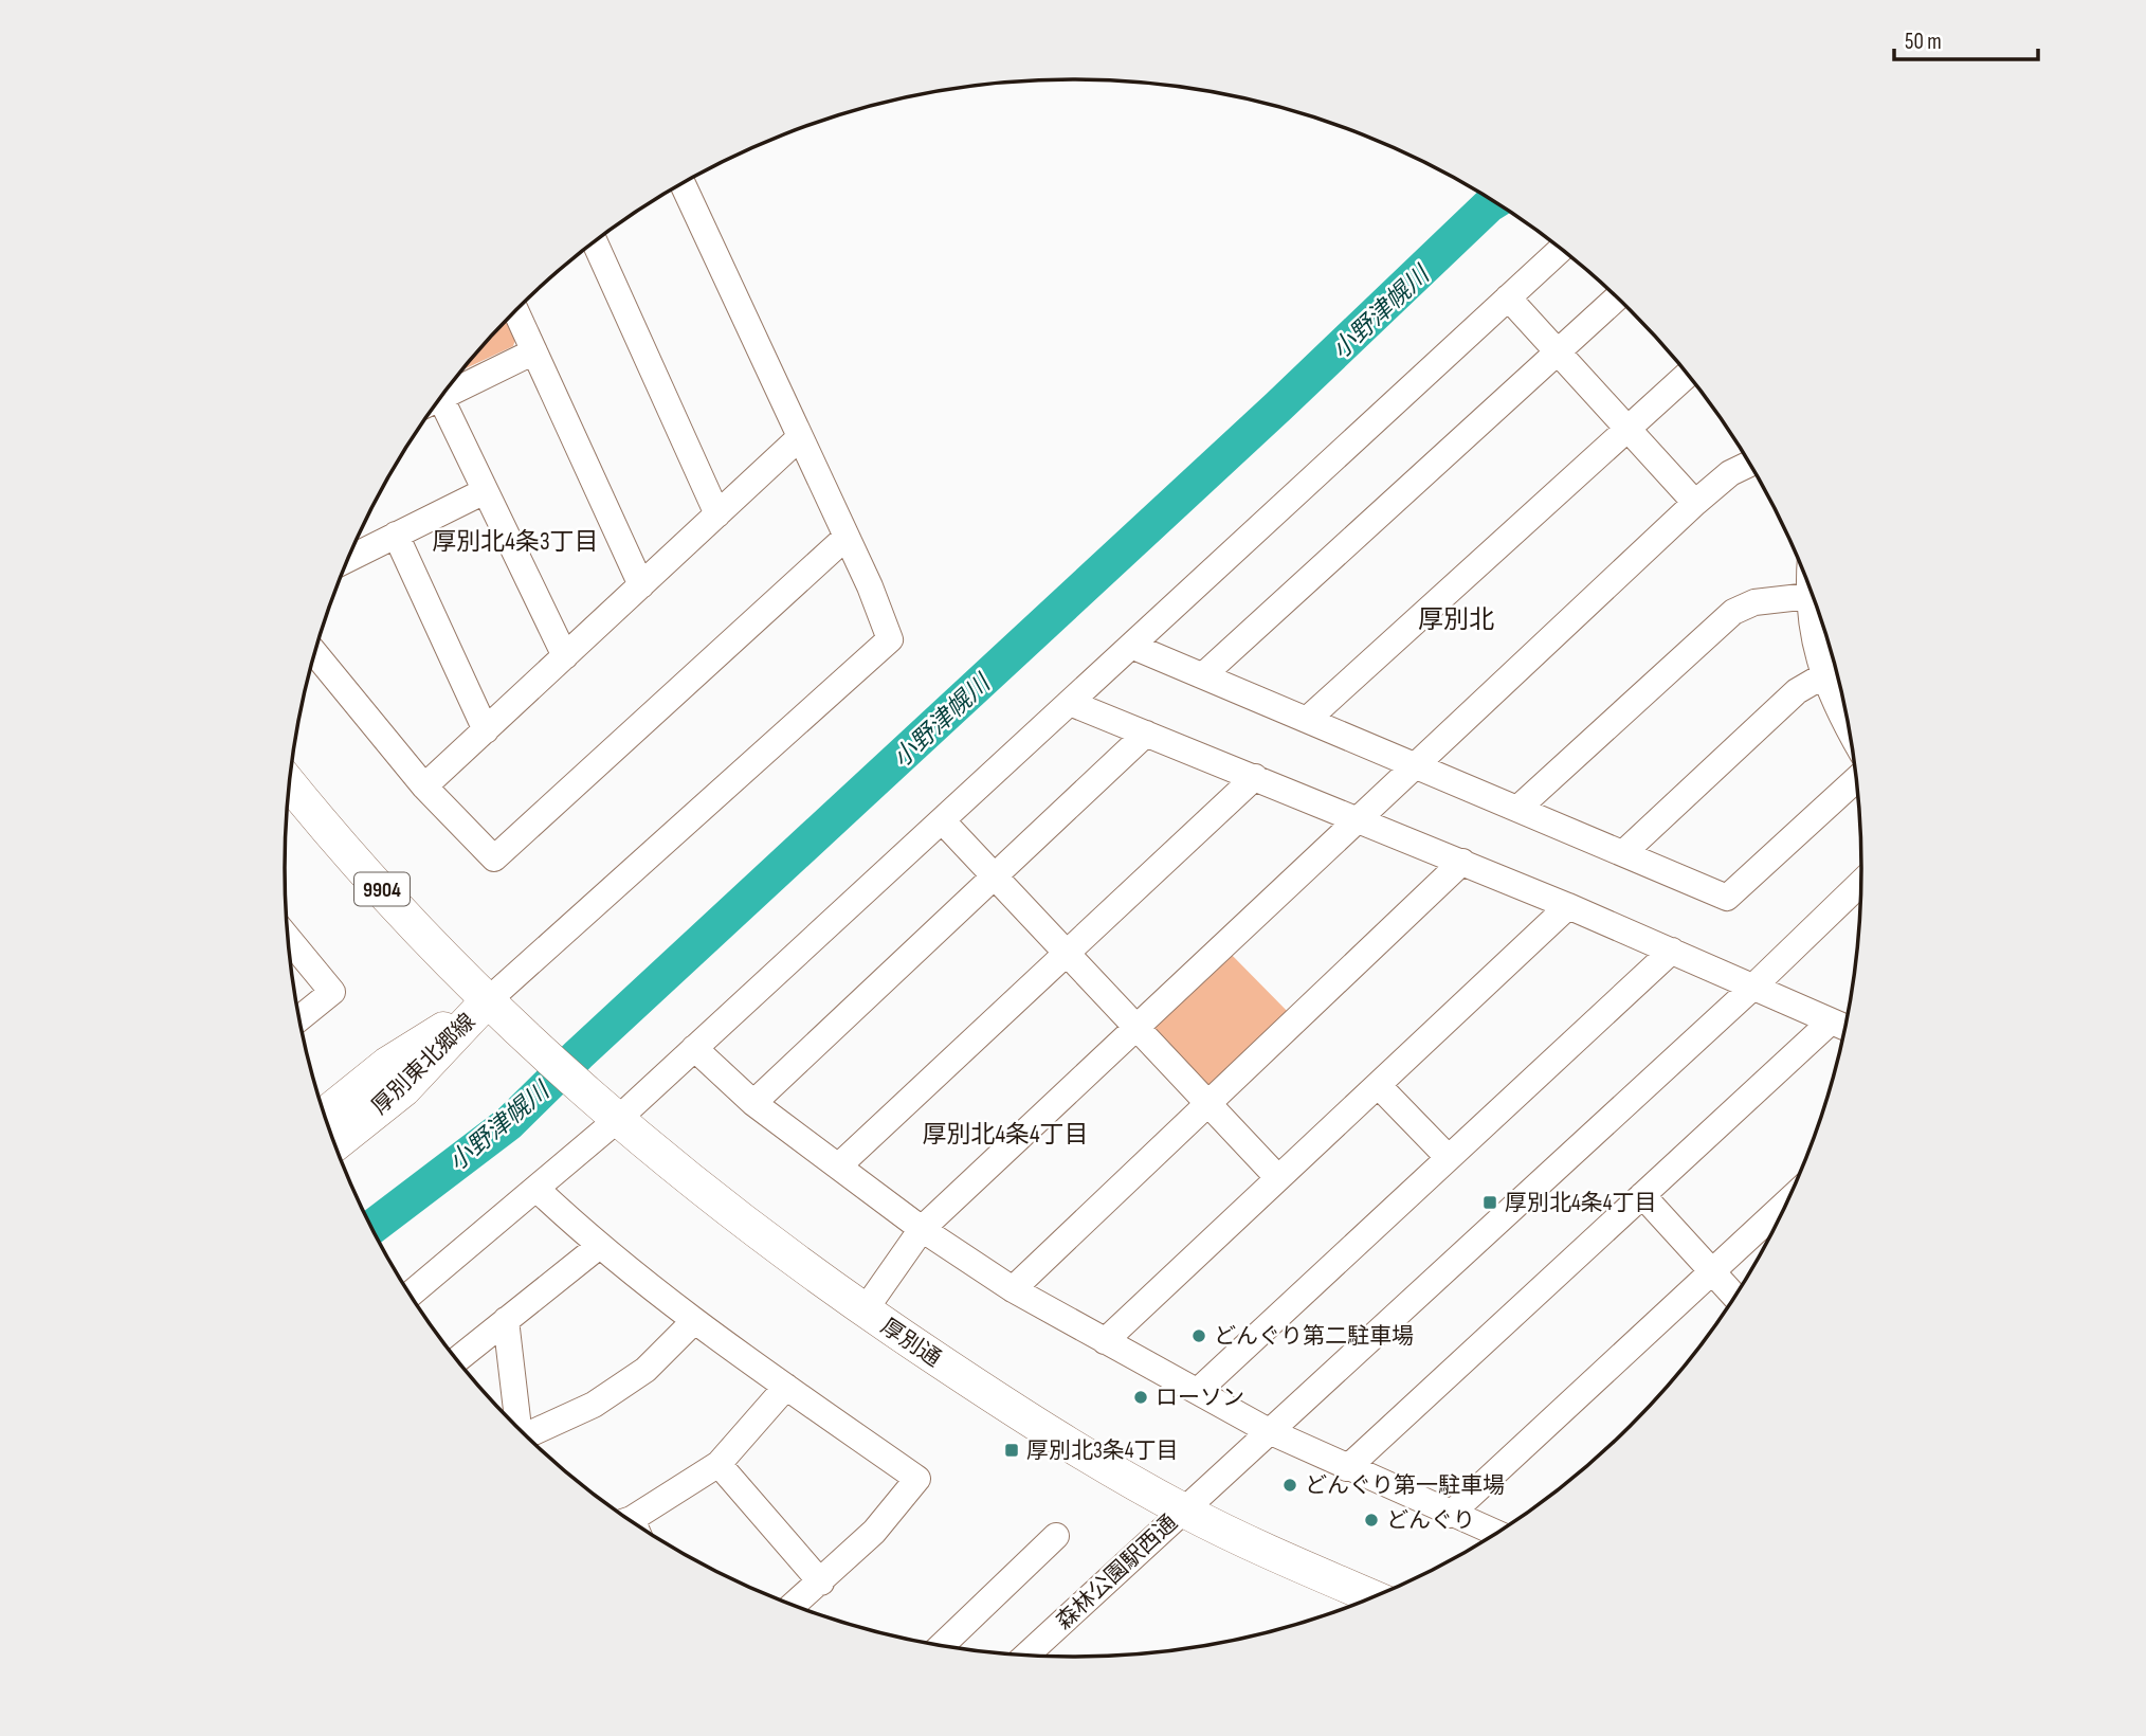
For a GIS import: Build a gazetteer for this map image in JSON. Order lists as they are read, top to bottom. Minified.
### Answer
{"streets":{"main road":["9904","厚別東北郷線","厚別通"],"street":["森林公園駅西通"]},"crossings":[["厚別東北郷線","厚別通"],["厚別通","森林公園駅西通"]],"districts":["厚別北4条3丁目","厚別北","厚別北4条4丁目"],"water":["小野津幌川"],"places":{"transit":["厚別北4条4丁目","厚別北3条4丁目"],"other":["どんぐり第二駐車場","ローソン","どんぐり第一駐車場","どんぐり"]},"scale_bar":"50 m"}
